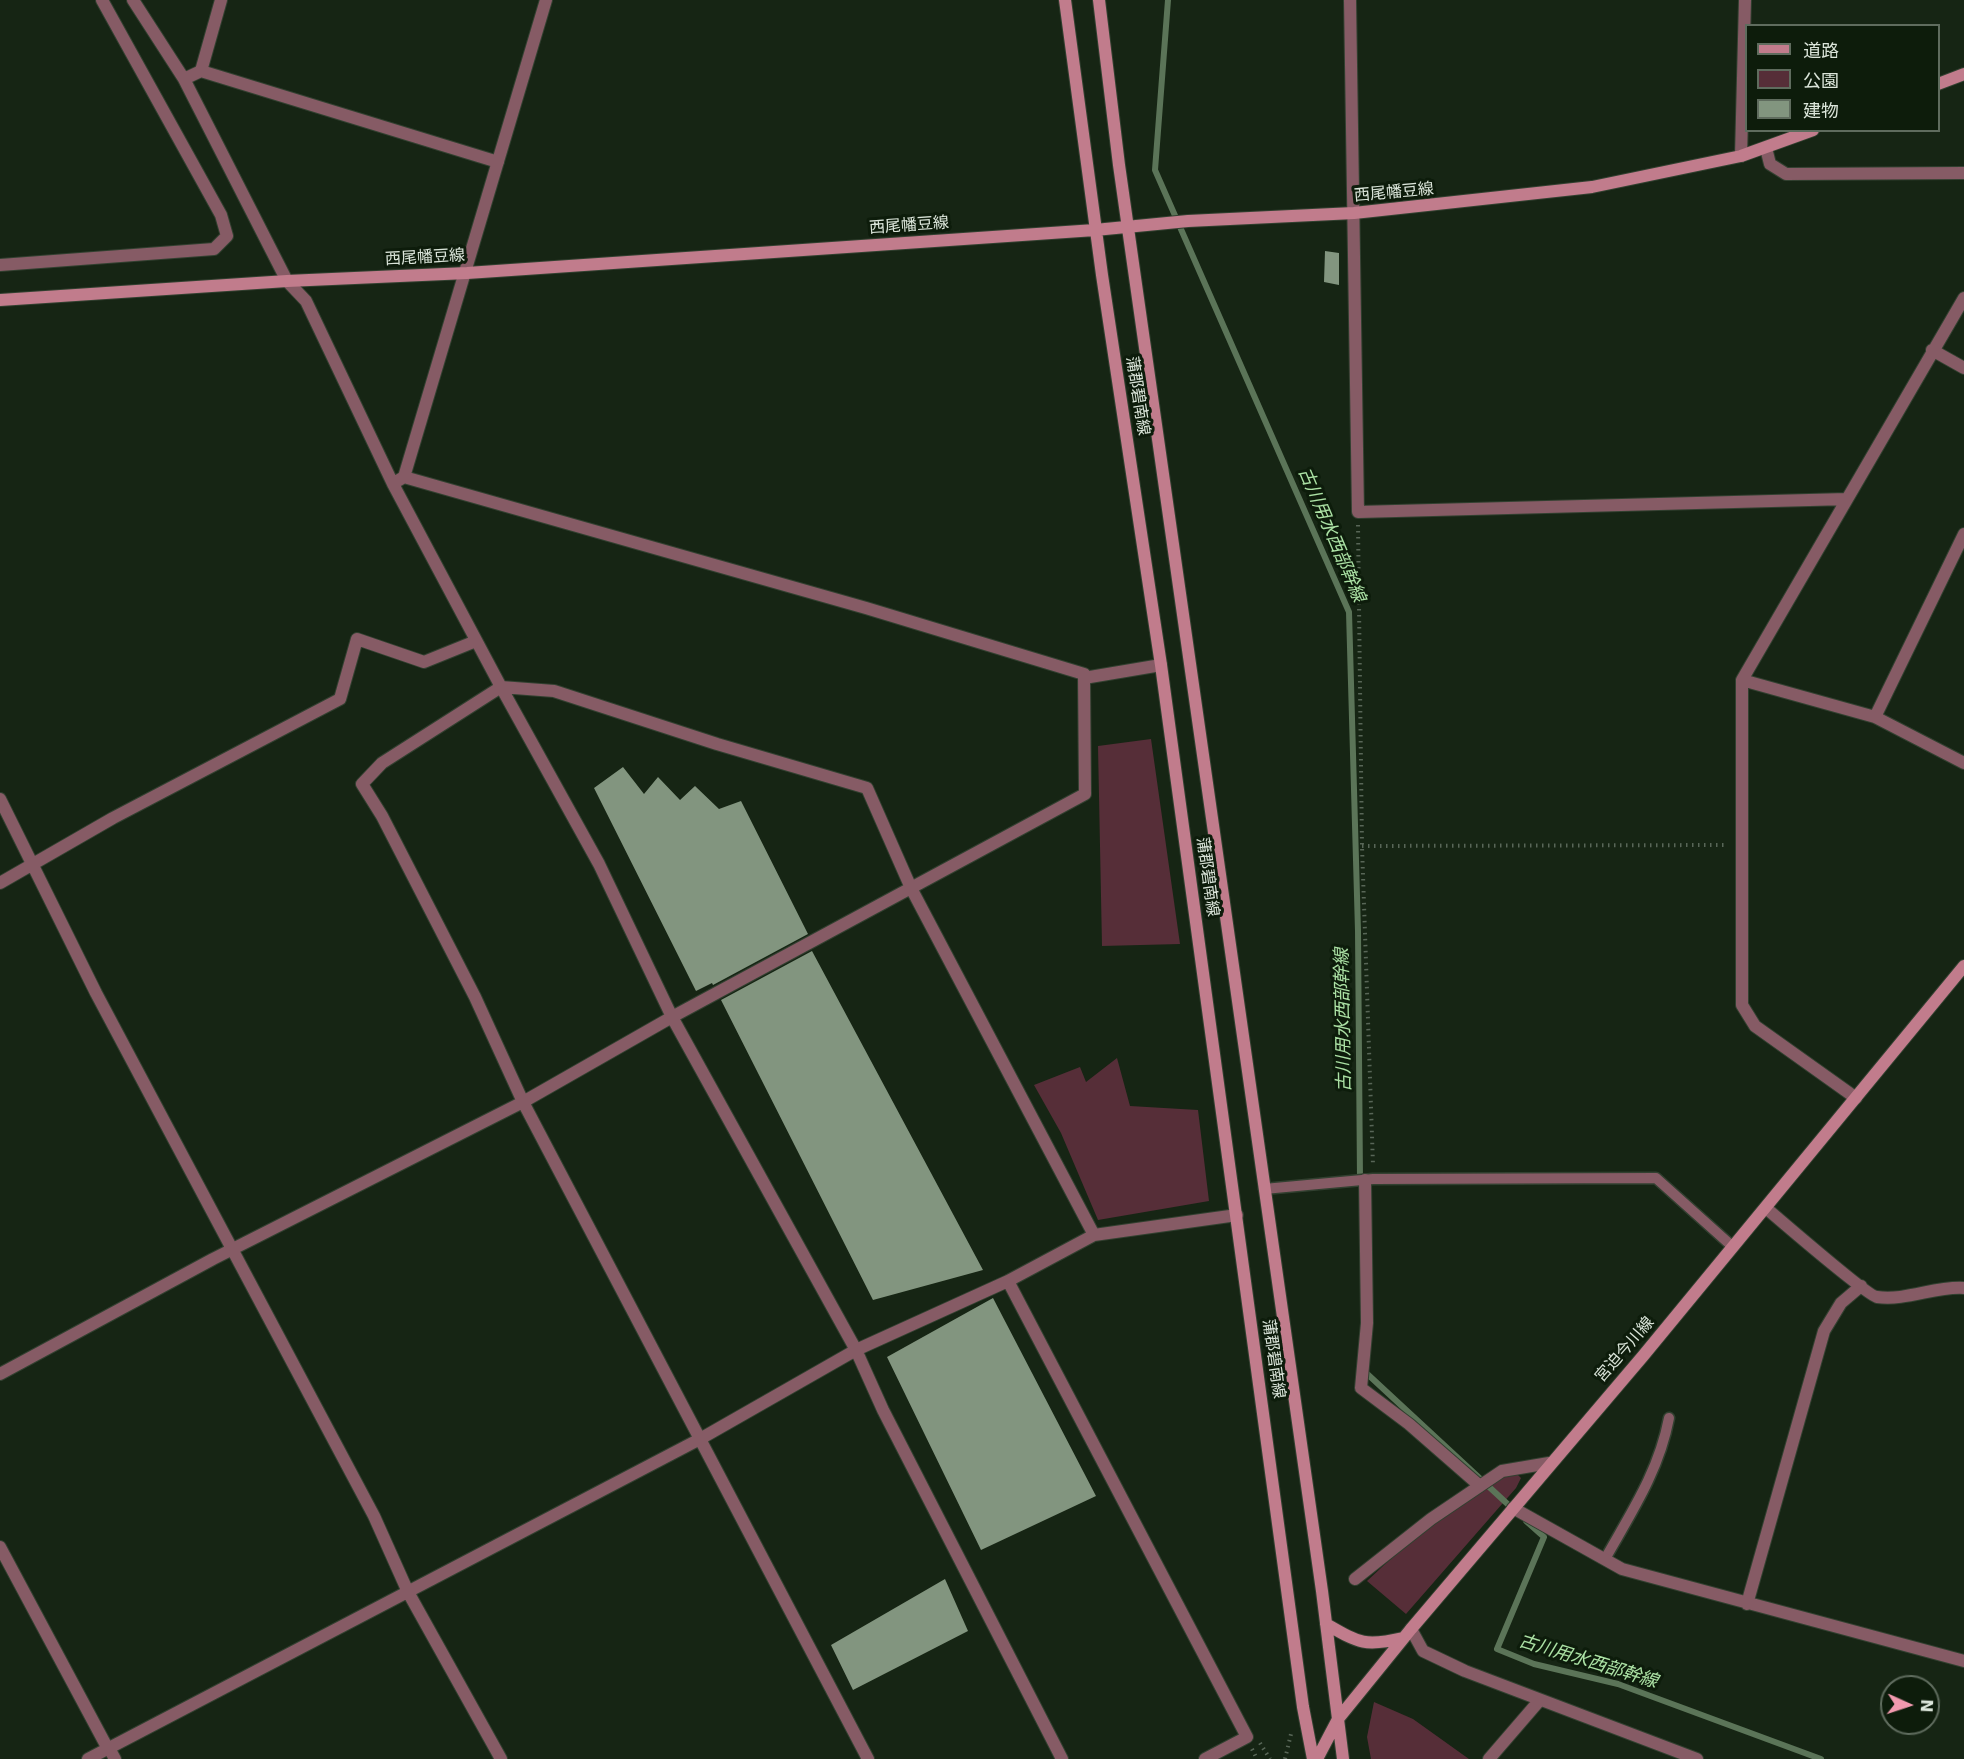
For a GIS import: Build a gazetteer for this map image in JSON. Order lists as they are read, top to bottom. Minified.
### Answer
{"streets":{"main road":["西尾幡豆線","蒲郡碧南線","宮迫今川線"]},"crossings":[["西尾幡豆線","蒲郡碧南線"],["蒲郡碧南線","宮迫今川線"]],"water":["古川用水西部幹線"],"legend":["道路","公園","建物"],"north":"right"}
